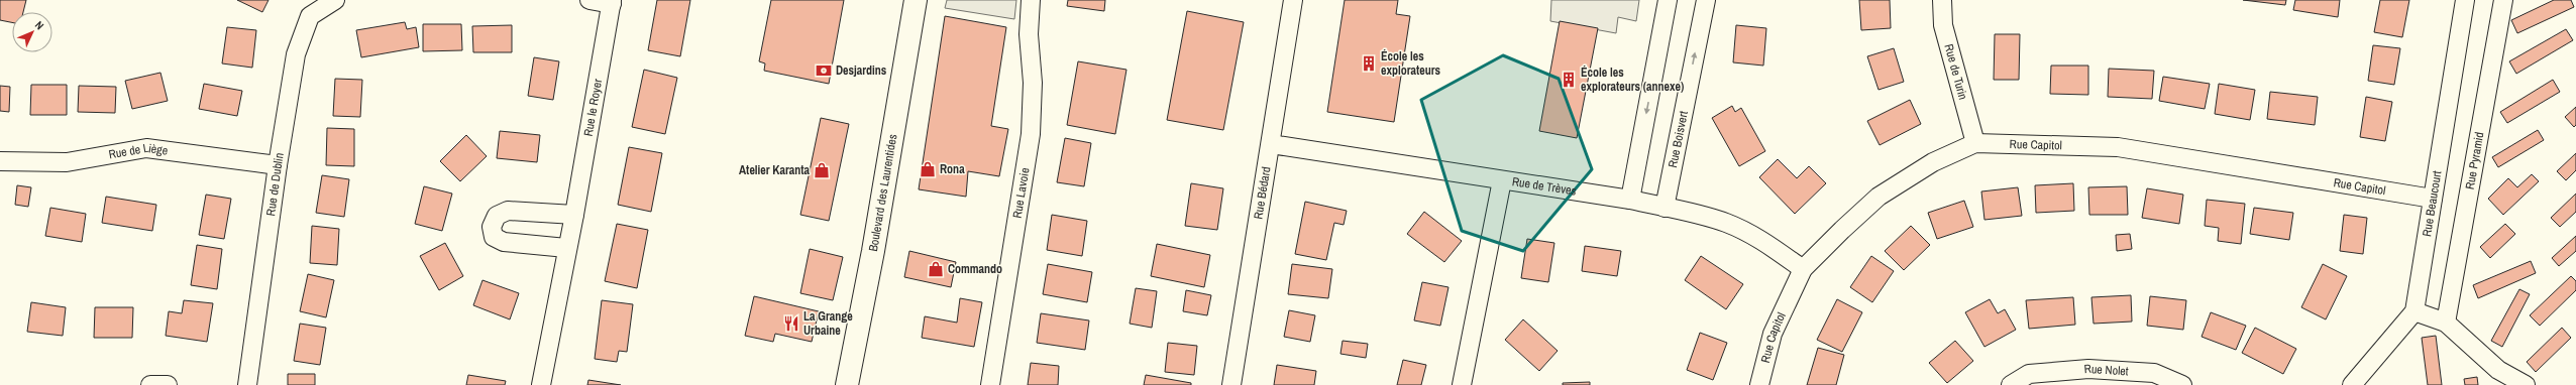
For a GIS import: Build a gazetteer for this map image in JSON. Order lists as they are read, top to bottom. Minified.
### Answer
{"streets":{"main road":["Boulevard des Laurentides"],"street":["Rue de Turin","Rue le Royer","Rue Boisvert","Rue Capitol","Rue de Liège","Rue Pyramid","Rue de Dublin","Rue de Trèves","Rue Bédard","Rue Lavoie","Rue Beaucourt","Rue Nolet"]},"crossings":[["Rue de Turin","Rue Capitol"],["Rue Boisvert","Rue de Trèves"],["Rue Capitol","Rue de Trèves"],["Rue Capitol","Rue Beaucourt"],["Rue de Liège","Rue de Dublin"],["Rue de Trèves","Rue Bédard"]],"places":{"building":["École les explorateurs","École les explorateurs (annexe)"],"bank":["Desjardins"],"shop":["Rona","Atelier Karanta","Commando"],"restaurant":["La Grange Urbaine"]},"north":"top right"}
